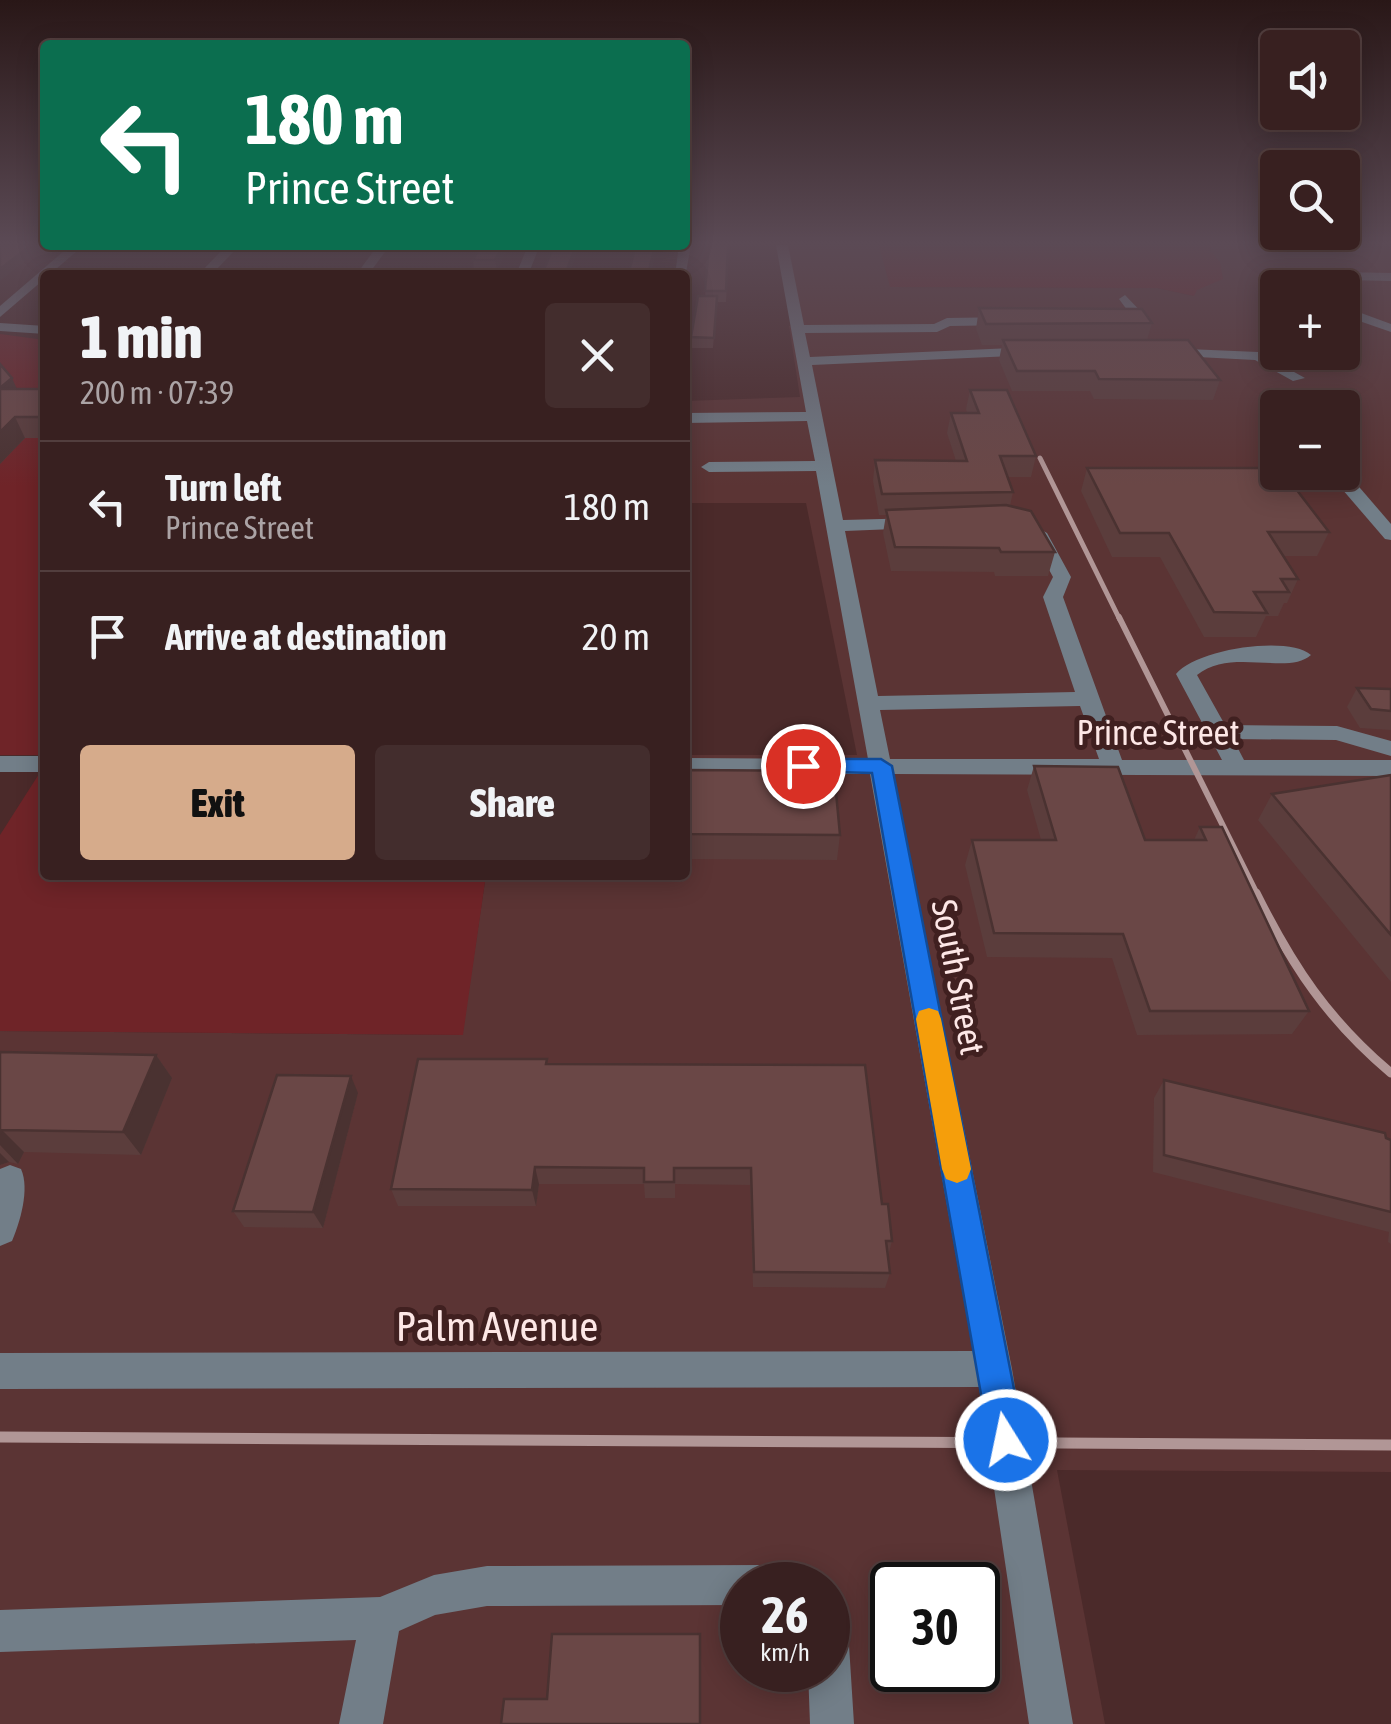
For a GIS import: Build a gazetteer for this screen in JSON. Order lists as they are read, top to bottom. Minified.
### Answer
{"streets":{"street":["Prince Street","South Street","Palm Avenue"]},"crossings":[["Prince Street","South Street"],["South Street","Palm Avenue"]],"page":{"map_buttons":["+","−"],"turn":["180 m","Prince Street"],"heading":["1 min","200 m · 07:39"],"list":[{"name":"Turn left","note":"Prince Street","value":"180 m"},{"name":"Arrive at destination","value":"20 m"}],"buttons":["Exit","Share"],"speed":"26 km/h","limit":"30"}}
